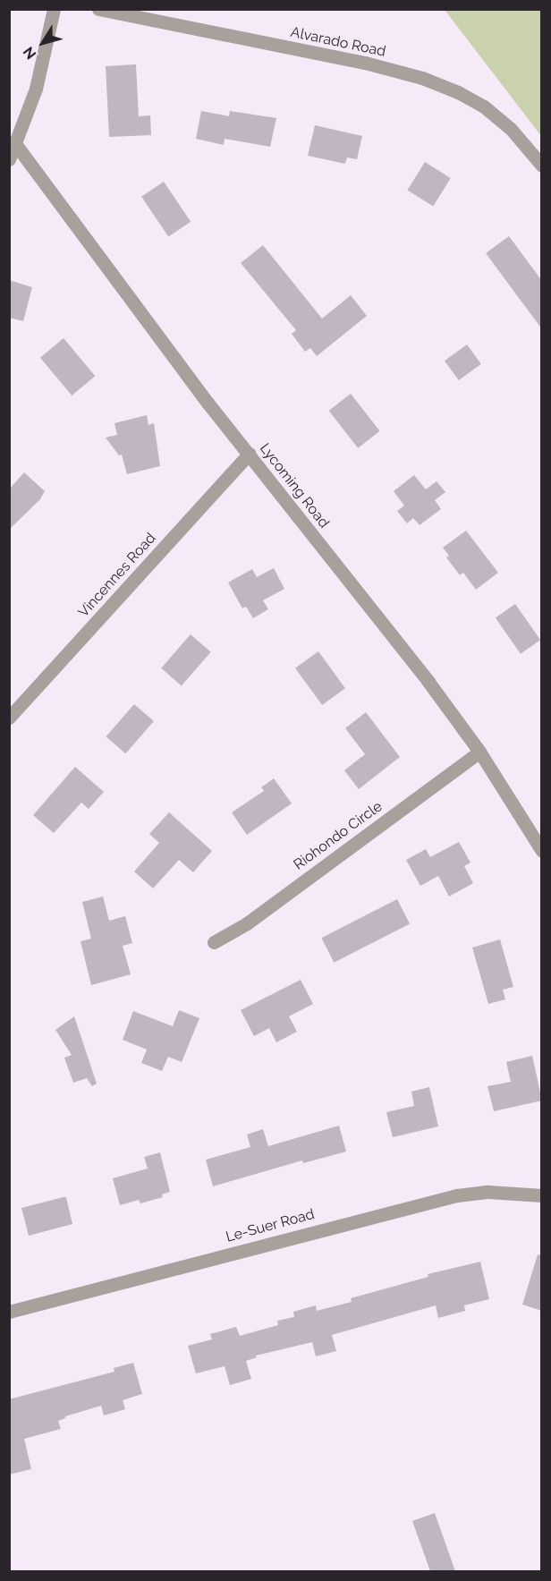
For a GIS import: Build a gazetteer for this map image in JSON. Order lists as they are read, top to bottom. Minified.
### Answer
{"streets":{"street":["Alvarado Road","Lycoming Road","Vincennes Road","Riohondo Circle","Le-Suer Road"]},"crossings":[["Lycoming Road","Vincennes Road"],["Lycoming Road","Riohondo Circle"]],"north":"bottom left"}
